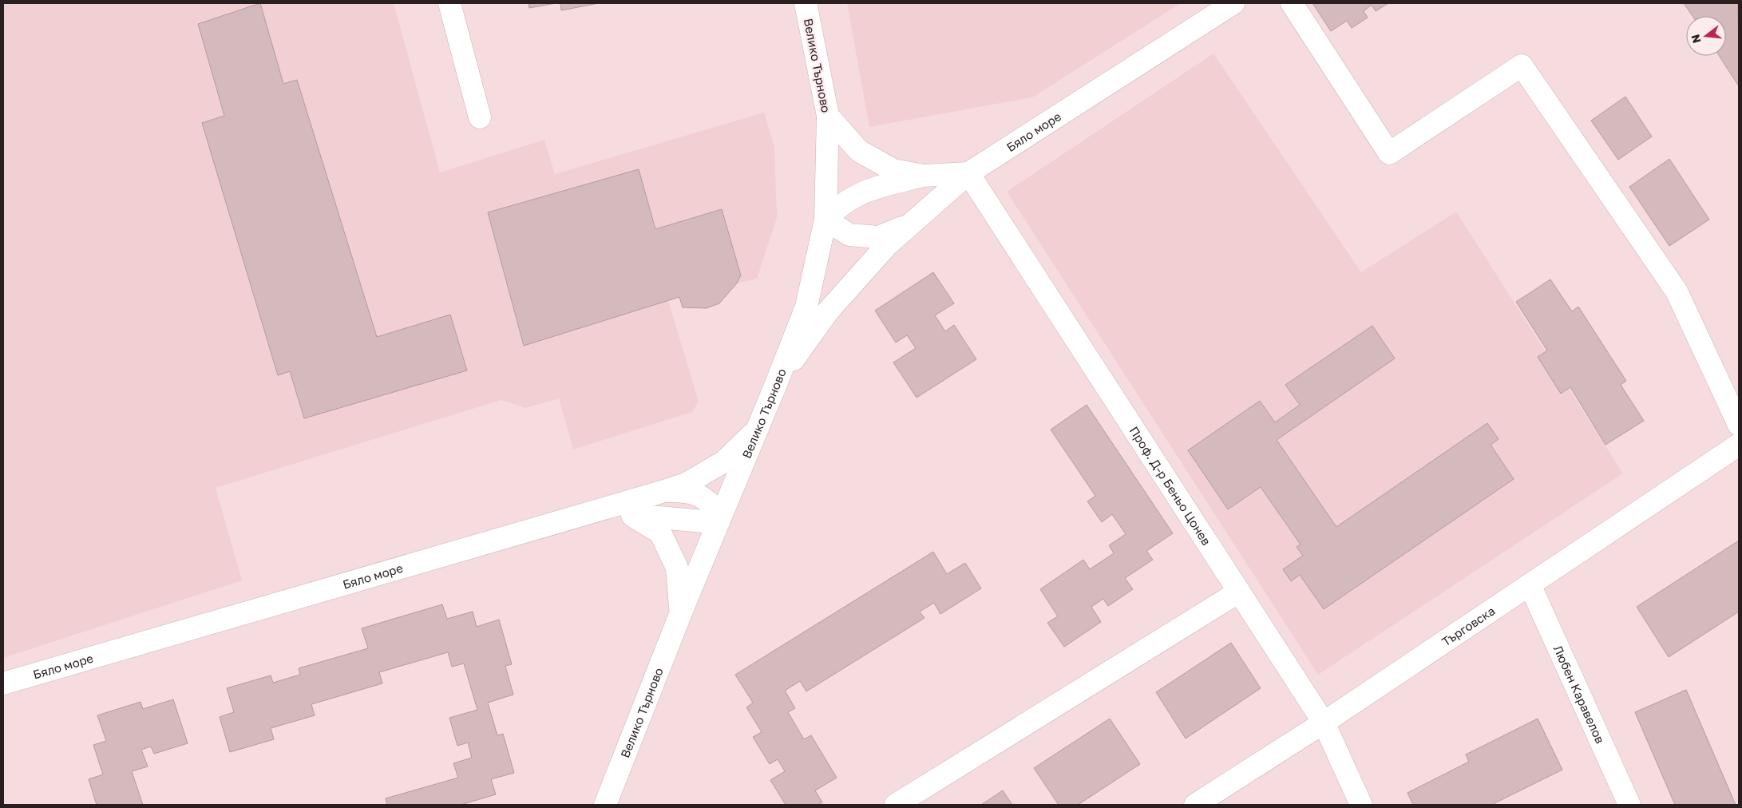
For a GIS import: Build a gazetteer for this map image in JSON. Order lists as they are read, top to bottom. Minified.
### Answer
{"streets":{"street":["Велико Търново","Бяло море","Проф. Д-р Беньо Цонев","Търговска","Любен Каравелов"]},"crossings":[["Велико Търново","Бяло море"],["Бяло море","Проф. Д-р Беньо Цонев"],["Проф. Д-р Беньо Цонев","Търговска"],["Търговска","Любен Каравелов"]],"north":"left"}
